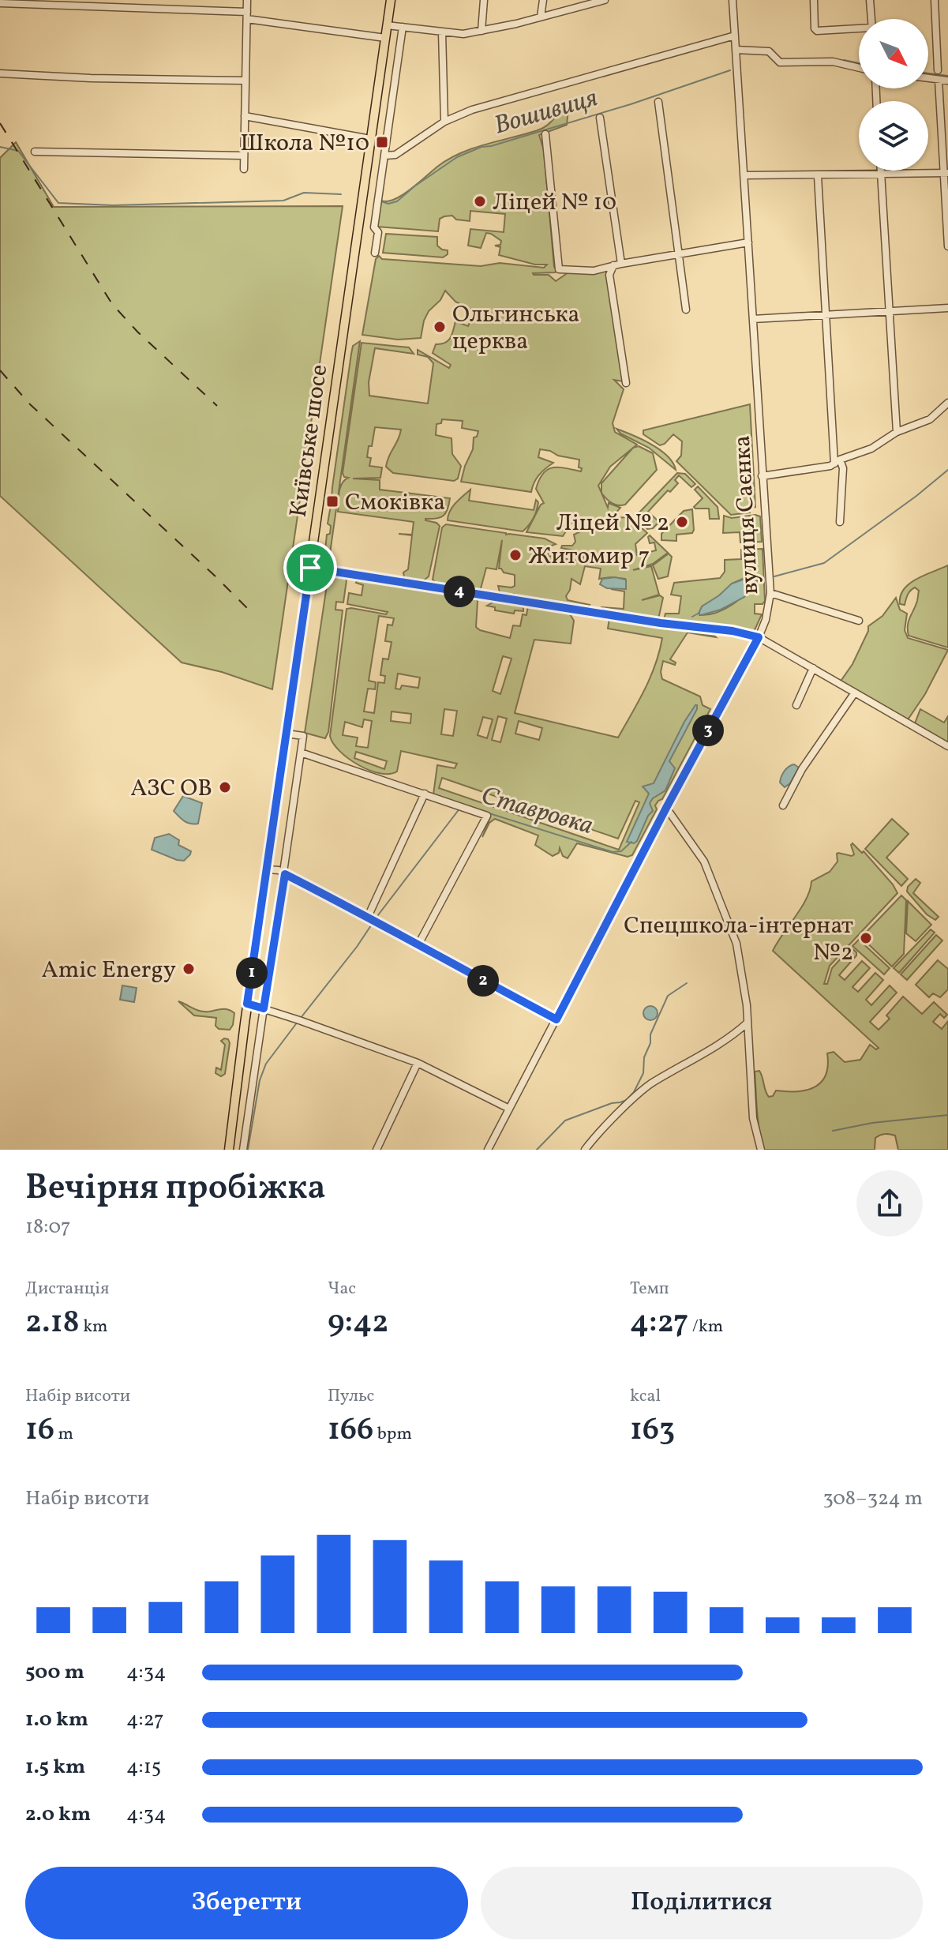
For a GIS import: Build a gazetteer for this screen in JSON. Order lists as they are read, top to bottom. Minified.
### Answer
{"streets":{"main road":["Київське шосе"],"street":["вулиця Саєнка"]},"water":["Вошивиця","Ставровка"],"places":{"transit":["Школа №10","Смоківка"],"other":["Ліцей № 10","Ольгинська церква","Ліцей № 2","Житомир 7","АЗС ОВ","Спецшкола-інтернат №2","Amic Energy"]},"north":"bottom right","page":{"pins":["4","3","1","2"],"heading":["Вечірня пробіжка","18:07"],"stats":[["Дистанція","2.18 km"],["Час","9:42"],["Темп","4:27 /km"],["Набір висоти","16 m"],["Пульс","166 bpm"],["kcal","163"]],"chart":["Набір висоти","308–324 m"],"list":[{"name":"500 m","note":"4:34"},{"name":"1.0 km","note":"4:27"},{"name":"1.5 km","note":"4:15"},{"name":"2.0 km","note":"4:34"}],"buttons":["Зберегти","Поділитися"]}}
